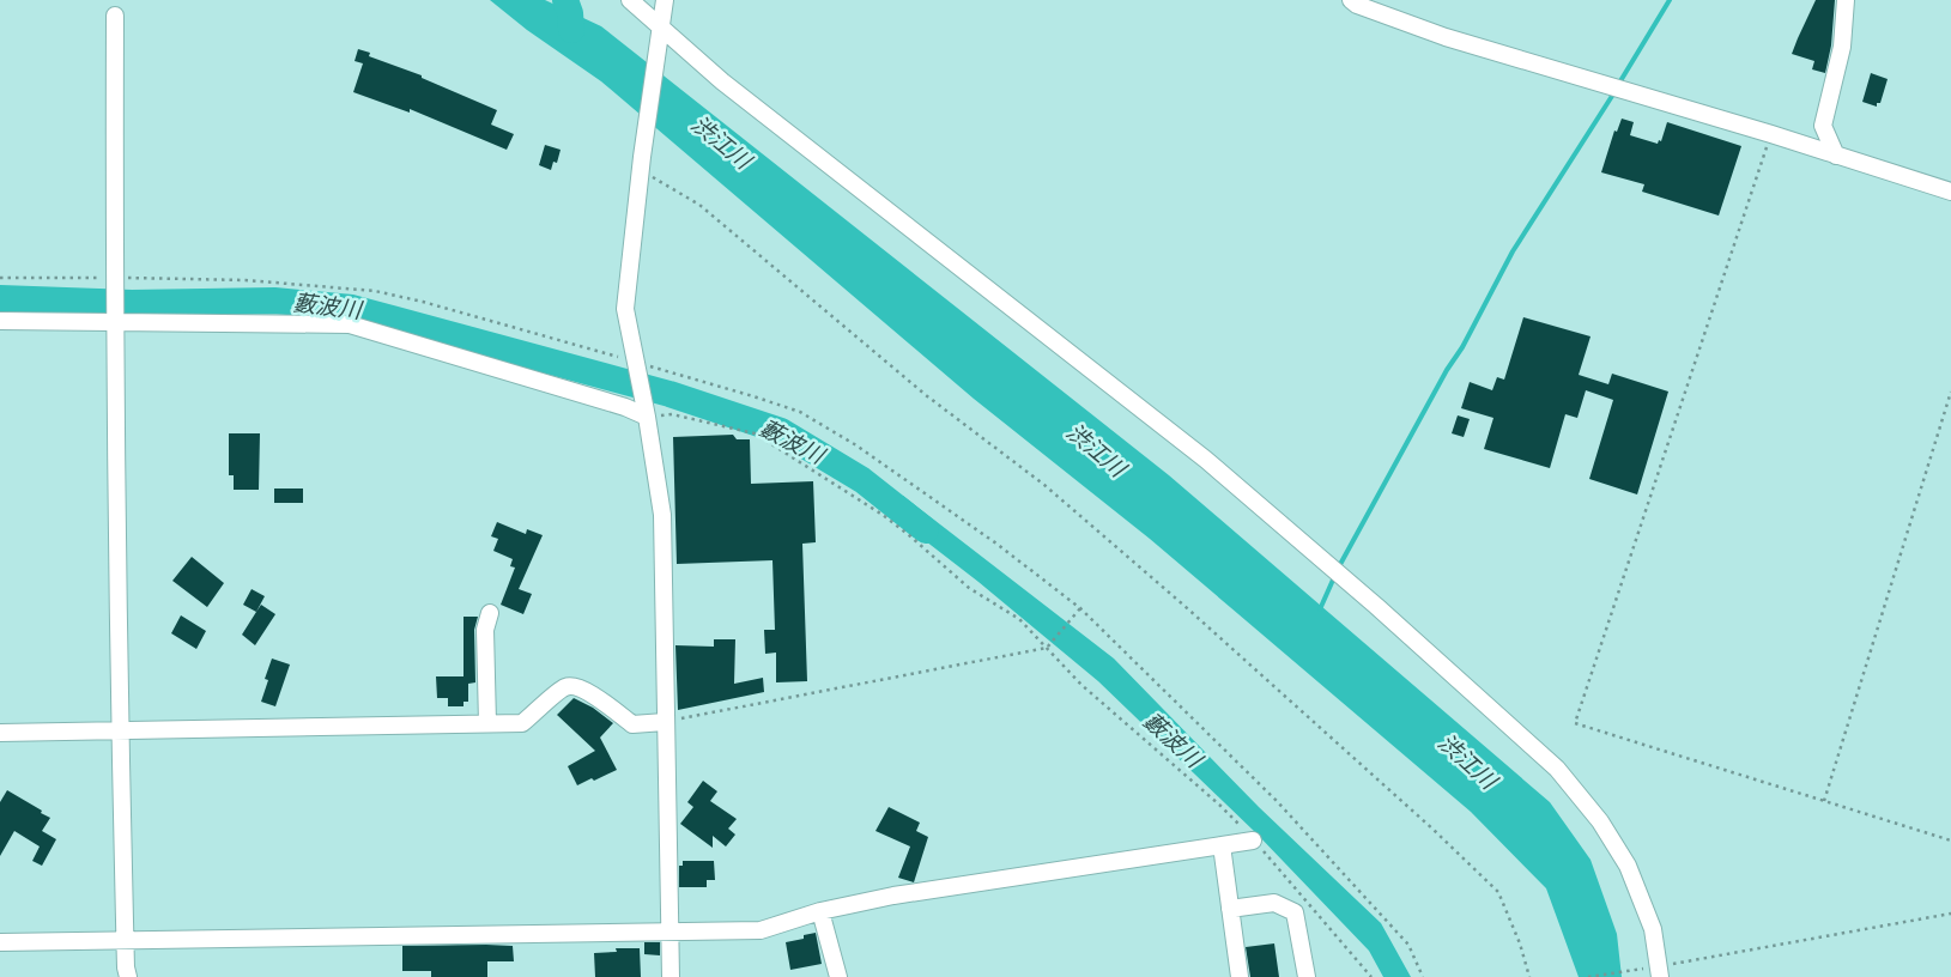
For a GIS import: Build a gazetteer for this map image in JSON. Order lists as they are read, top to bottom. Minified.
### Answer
{"water":["渋江川","藪波川"]}
